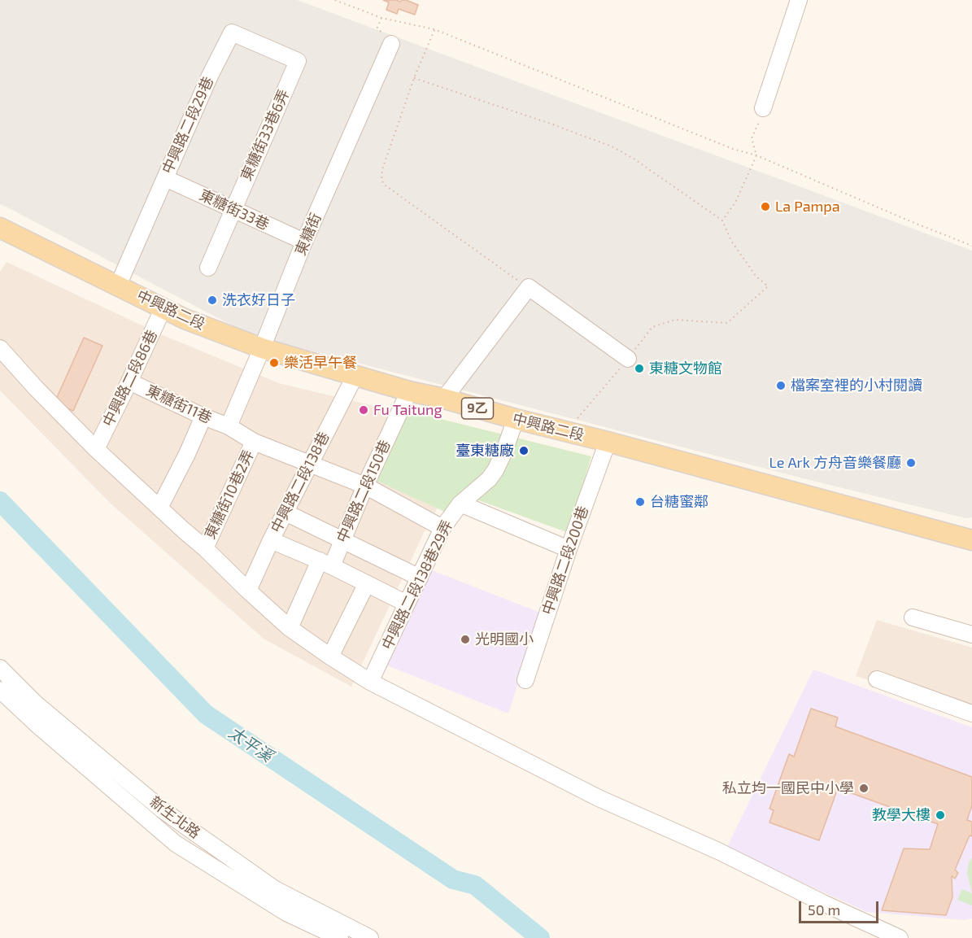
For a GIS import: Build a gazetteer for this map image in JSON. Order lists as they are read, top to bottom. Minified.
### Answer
{"streets":{"main road":["中興路二段","9乙"],"street":["中興路二段29巷","東糖街33巷6弄","東糖街33巷","東糖街","中興路二段86巷","東糖街11巷","中興路二段138巷","中興路二段150巷","東糖街10巷2弄","中興路二段200巷","中興路二段138巷29弄","新生北路"]},"crossings":[["中興路二段29巷","東糖街33巷6弄"],["中興路二段29巷","東糖街33巷"],["中興路二段29巷","中興路二段"],["東糖街33巷6弄","東糖街33巷"],["東糖街33巷","東糖街"],["東糖街","中興路二段"],["東糖街","東糖街11巷"],["中興路二段","中興路二段86巷"],["中興路二段","中興路二段138巷"],["中興路二段","中興路二段150巷"],["中興路二段","中興路二段200巷"],["中興路二段","中興路二段138巷29弄"],["中興路二段86巷","東糖街11巷"],["東糖街11巷","中興路二段138巷"],["東糖街11巷","中興路二段150巷"],["東糖街11巷","東糖街10巷2弄"],["東糖街11巷","中興路二段138巷29弄"]],"water":["太平溪"],"places":["La Pampa","洗衣好日子","樂活早午餐","東糖文物館","檔案室裡的小村閱讀","Fu Taitung","臺東糖廠","Le Ark 方舟音樂餐廳","台糖蜜鄰","光明國小","私立均一國民中小學","教學大樓"],"scale_bar":"50 m"}
